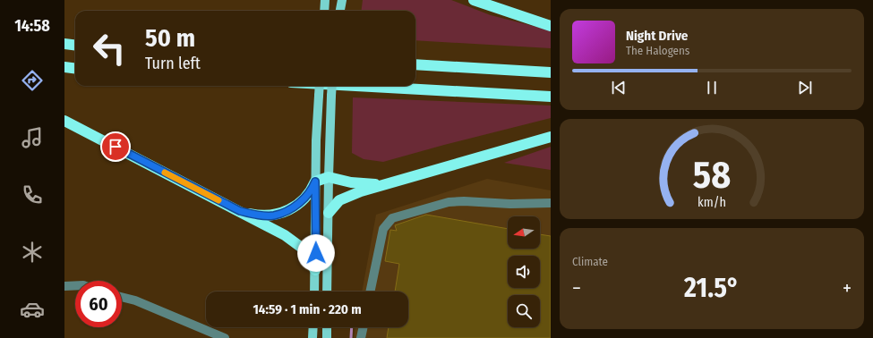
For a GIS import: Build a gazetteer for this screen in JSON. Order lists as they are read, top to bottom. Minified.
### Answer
{"north":"left","page":{"tabs":"14:58","turn":["50 m","Turn left"],"song":["Night Drive","The Halogens"],"tile":"Climate","heat":["−","21.5°","+"],"limit":"60","trip":"14:59 · 1 min · 220 m","gauge":["58","km/h"]}}
